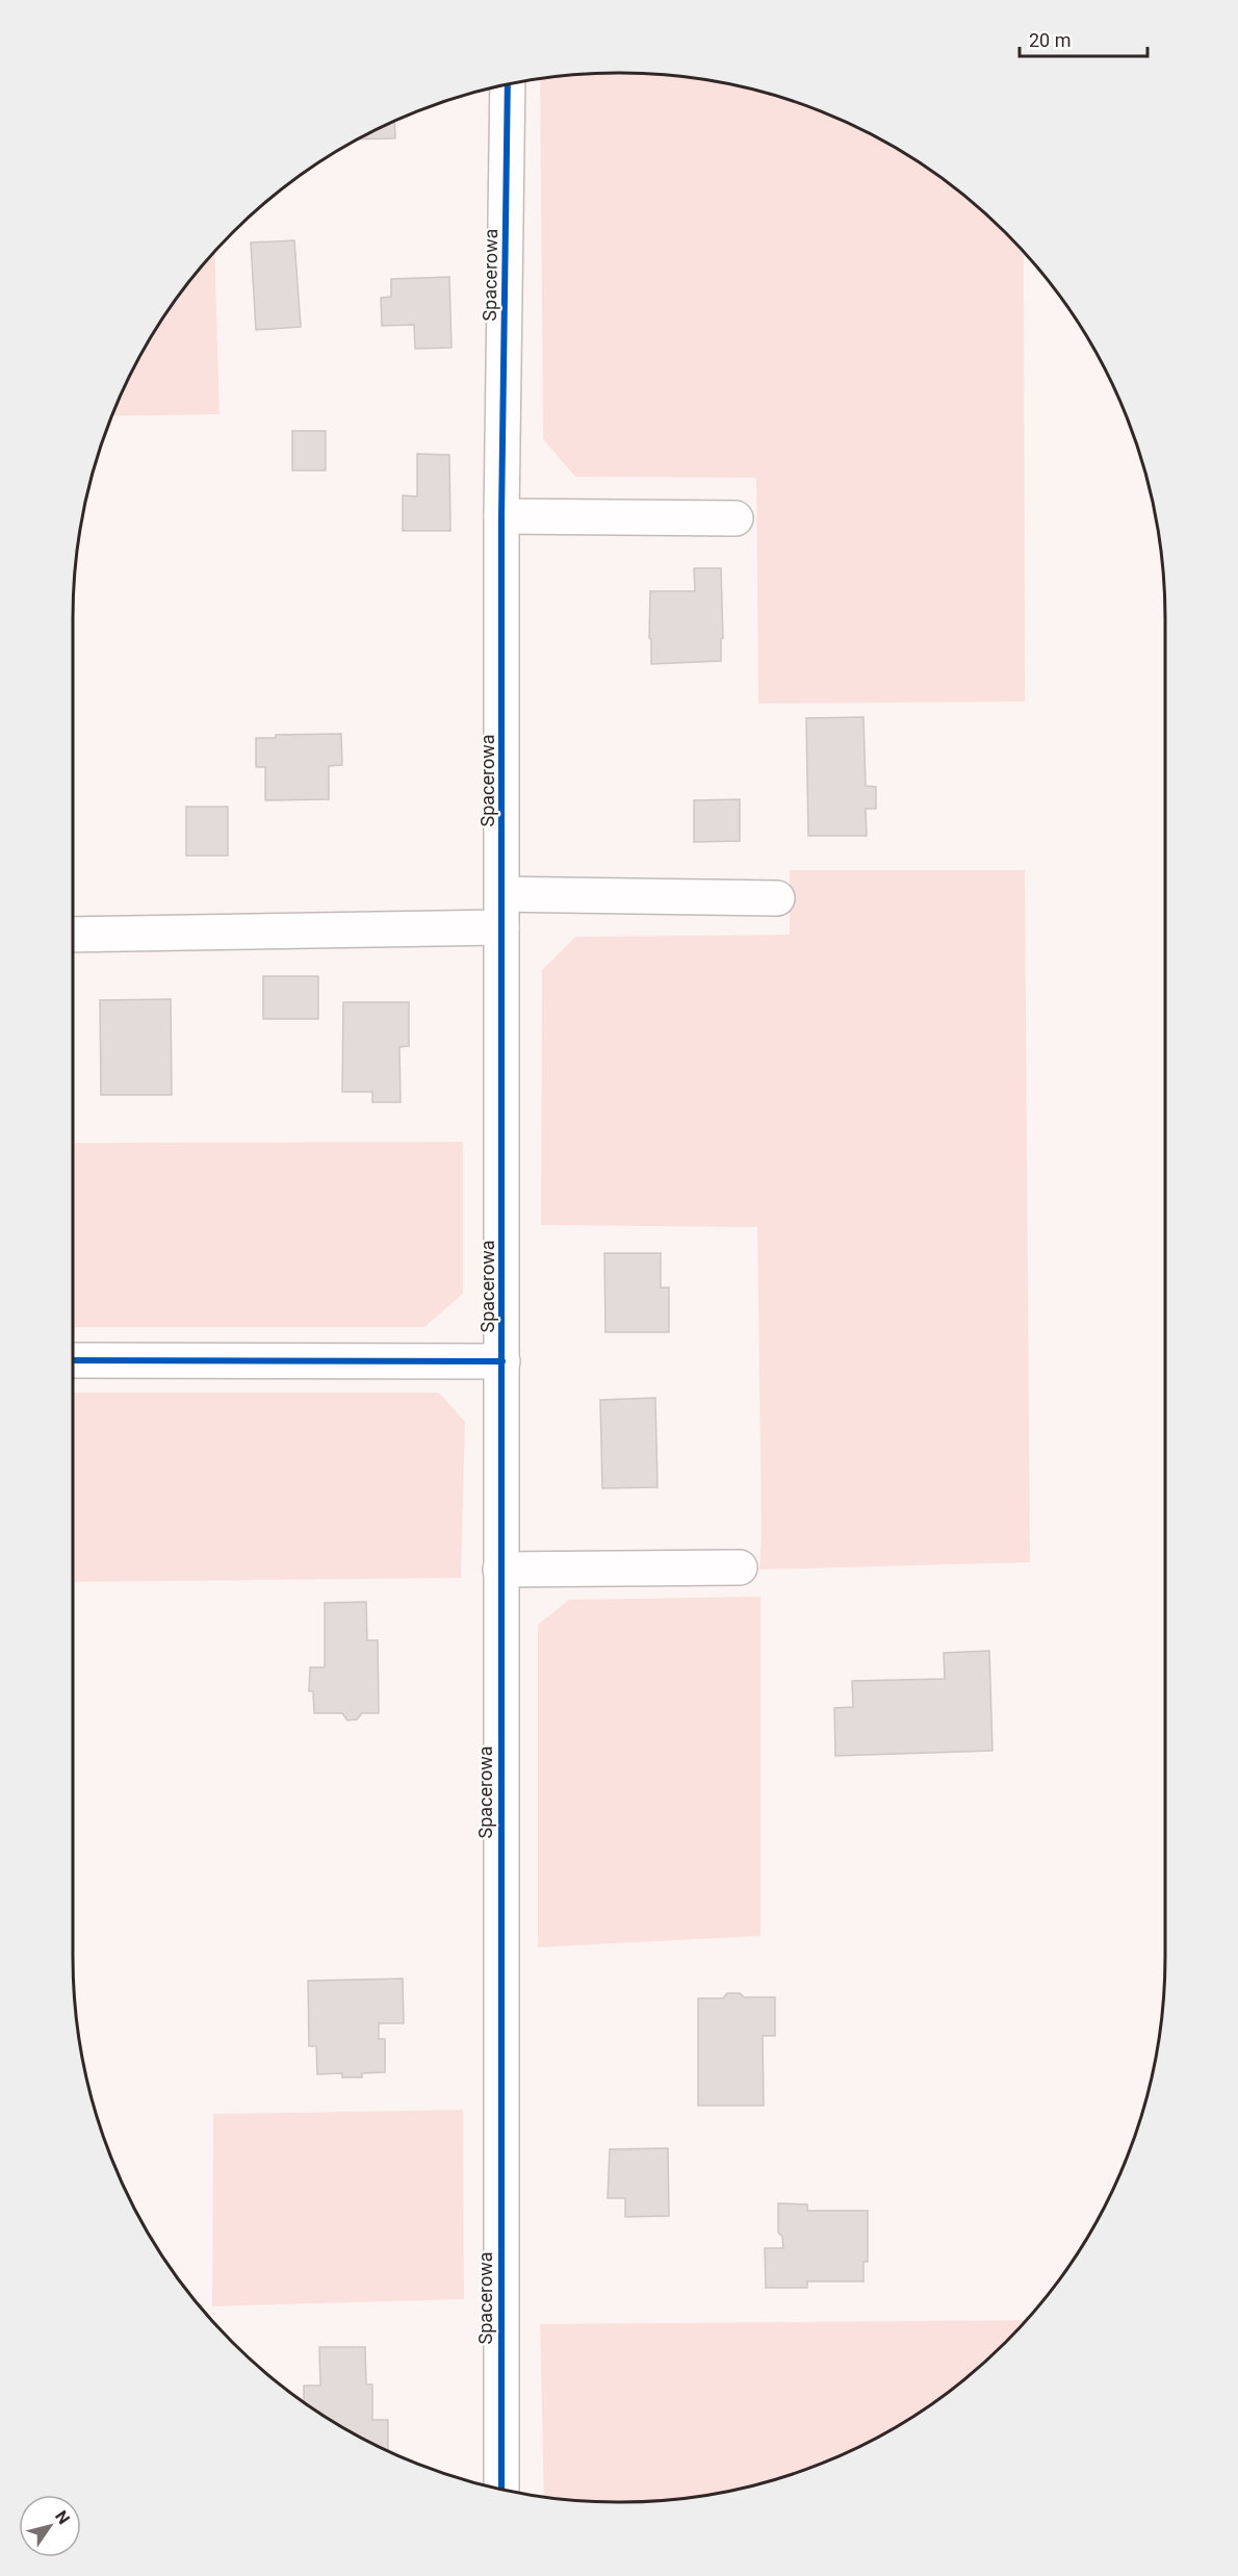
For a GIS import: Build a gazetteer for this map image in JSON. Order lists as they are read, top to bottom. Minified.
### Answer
{"streets":{"street":["Spacerowa"]},"scale_bar":"20 m","north":"top right"}
